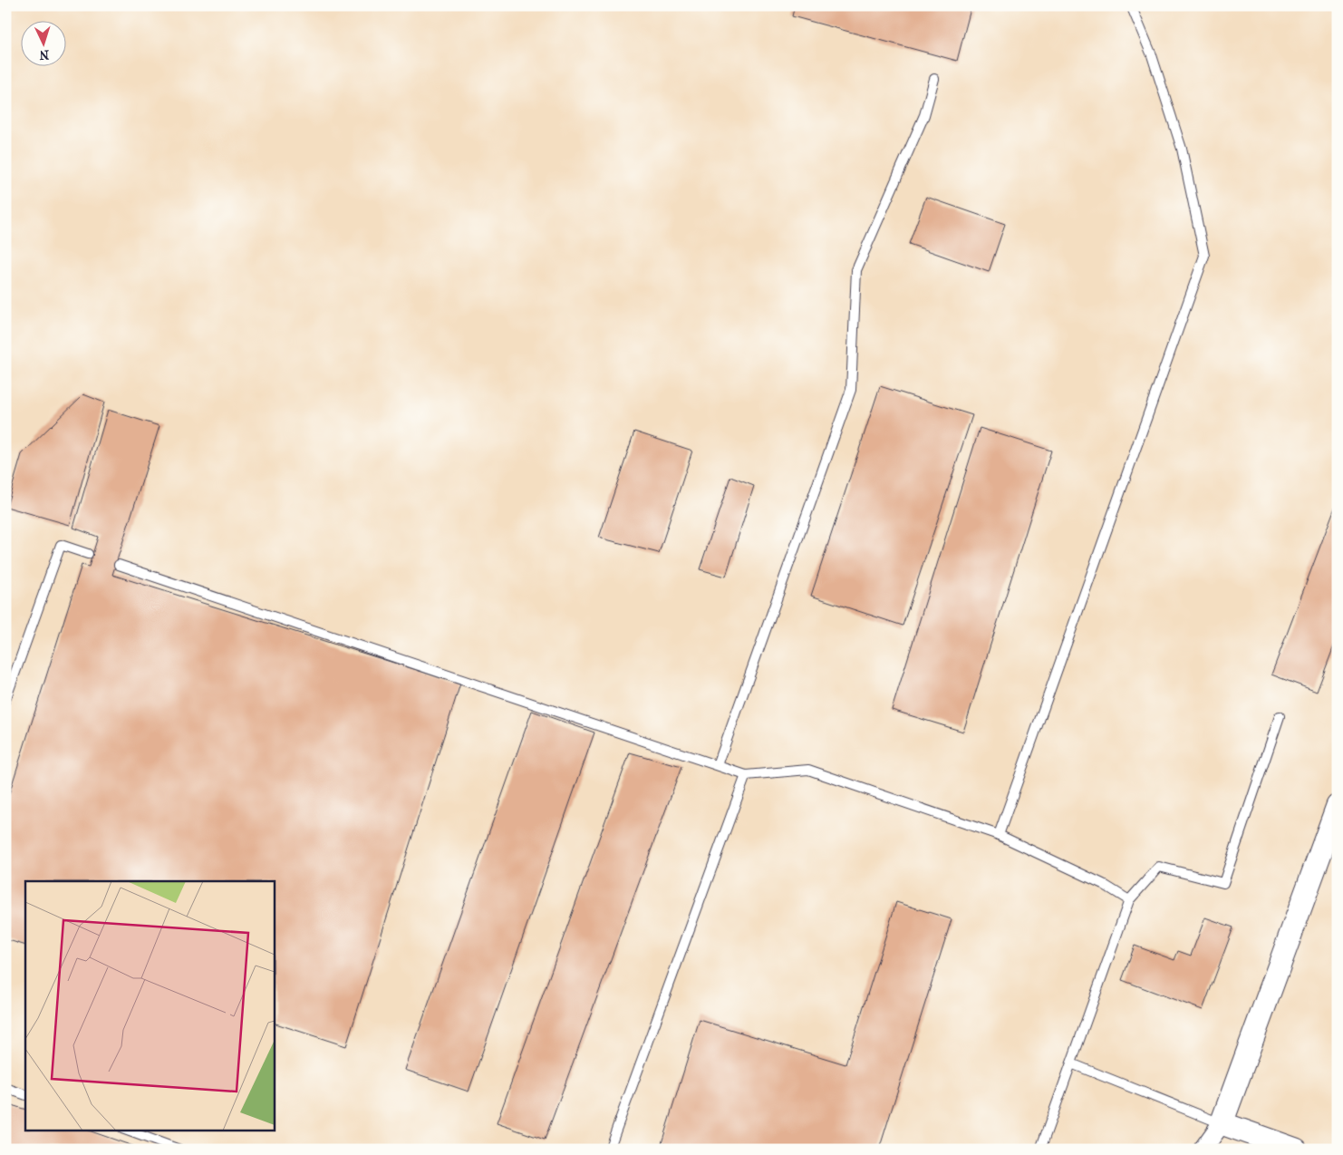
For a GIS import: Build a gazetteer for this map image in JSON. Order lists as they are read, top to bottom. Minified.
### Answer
{"north":"bottom"}
